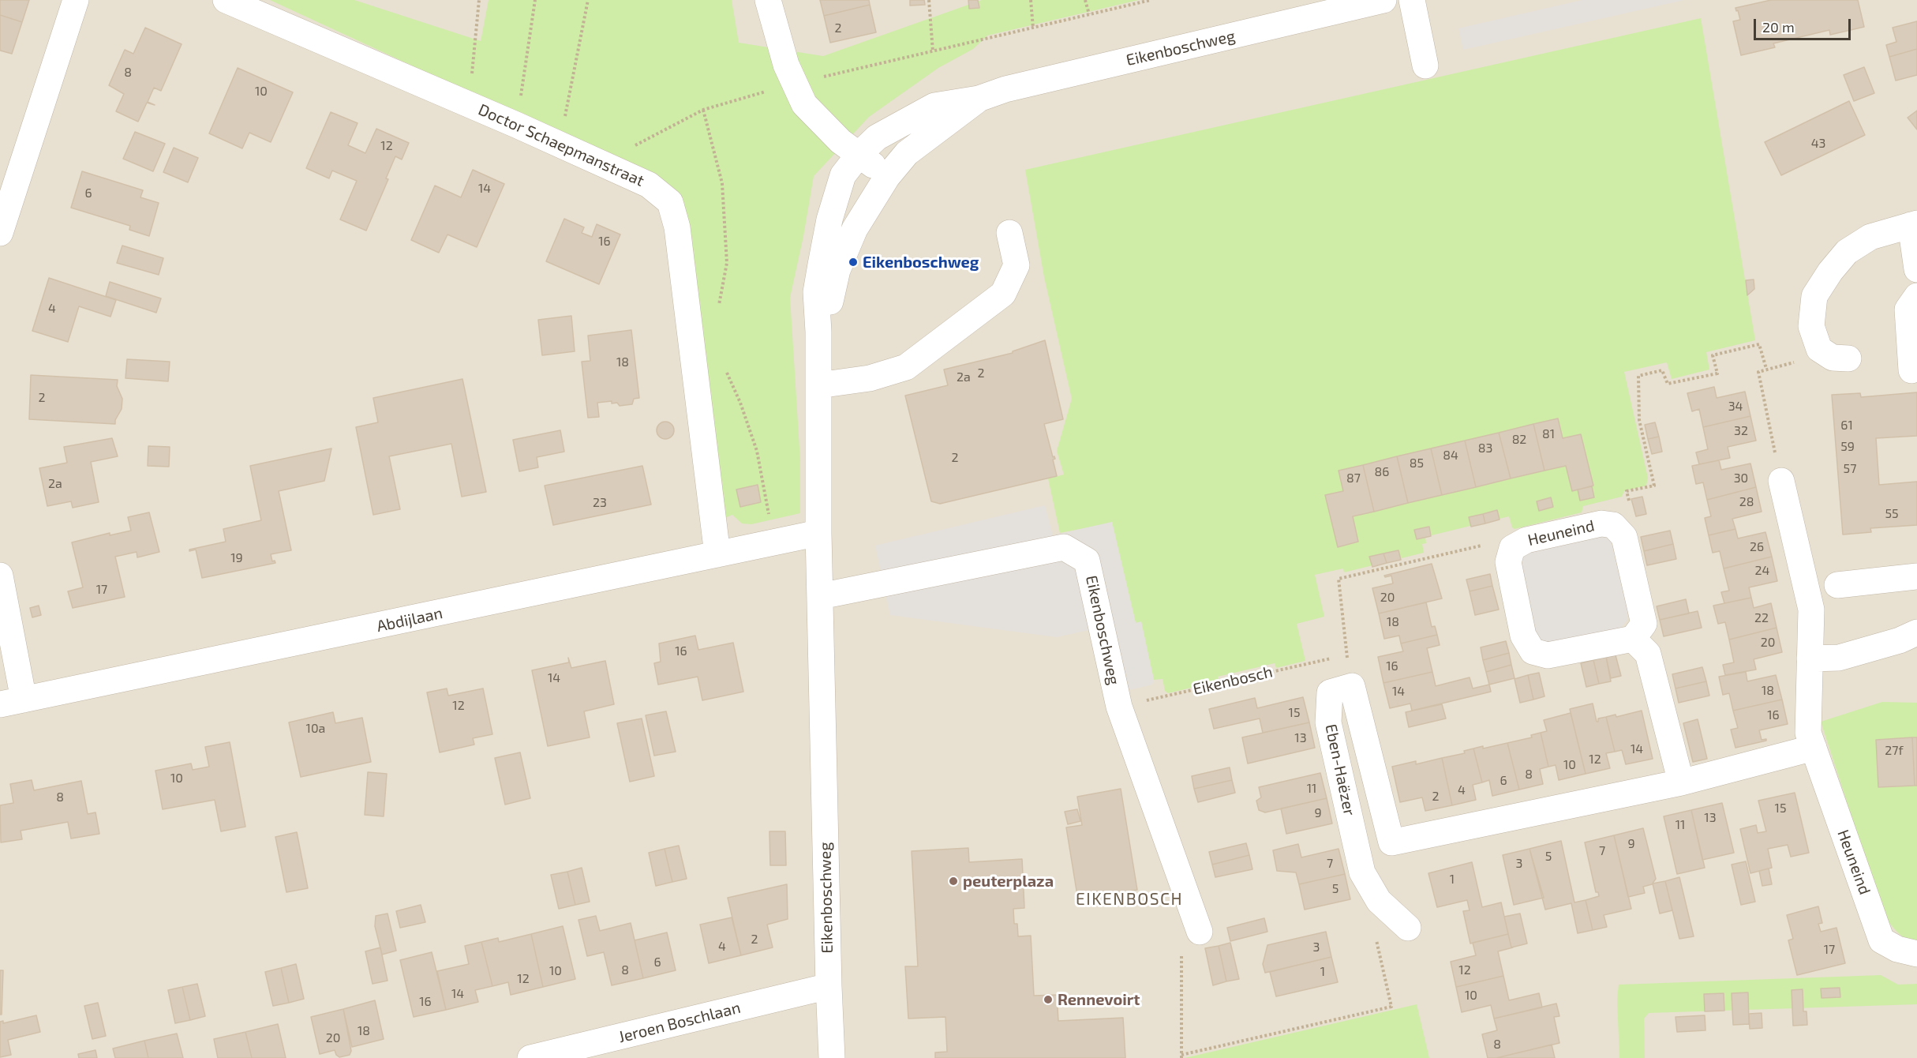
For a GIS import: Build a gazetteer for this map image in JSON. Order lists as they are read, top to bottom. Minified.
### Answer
{"streets":{"street":["Eikenboschweg","Doctor Schaepmanstraat","Heuneind","Abdijlaan","Eben-Haëzer","Jeroen Boschlaan"],"path":["Eikenbosch"]},"crossings":[["Eikenboschweg","Abdijlaan"],["Eikenboschweg","Eikenbosch"],["Eikenboschweg","Jeroen Boschlaan"],["Doctor Schaepmanstraat","Abdijlaan"]],"districts":["EIKENBOSCH"],"places":["Eikenboschweg","peuterplaza","Rennevoirt"],"house_numbers":["2","8","10","43","12","14","6","16","4","18","2","2a","2","34","61","32","81","82","59","83","84","2","85","57","86","87","30","2a","28","23","55","26","19","24","17","20","22","18","20","16","16","14","18","14","12","15","16","10a","13","14","27f","12","10","8","10","6","11","4","2","8","15","9","13","11","9","7","5","7","3","1","5","2","4","3","17","6","8","12","10","1","12","14","10","16","18","20","8"],"scale_bar":"20 m"}
